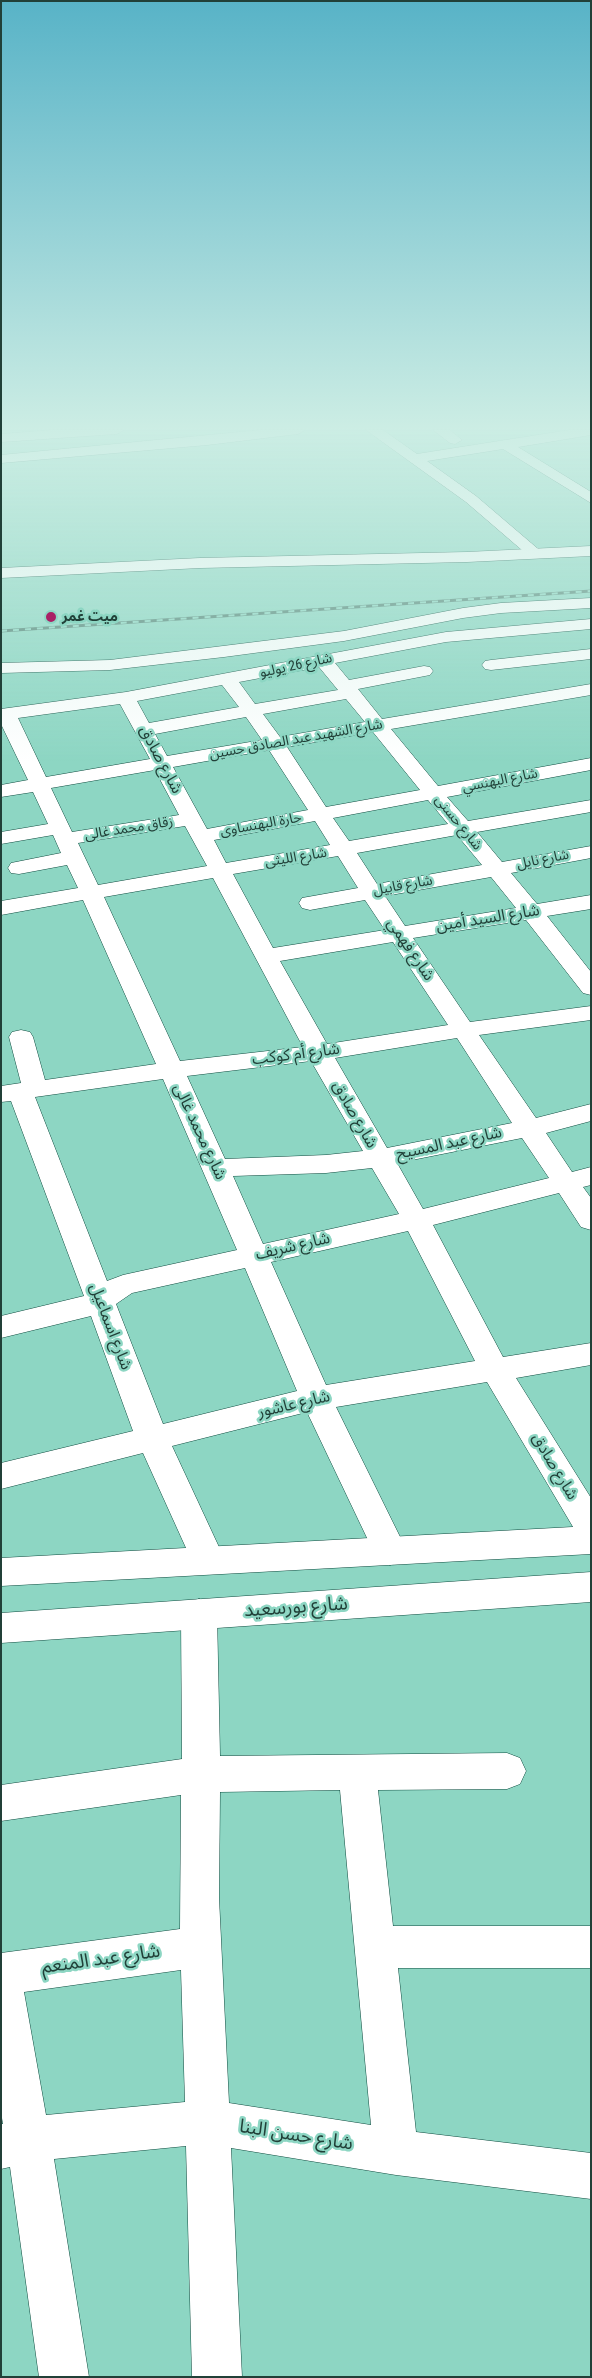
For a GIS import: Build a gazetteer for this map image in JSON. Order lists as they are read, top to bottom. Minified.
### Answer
{"streets":{"street":["شارع 26 يوليو","شارع الشهيد عبد الصادق حسين","شارع صادق","شارع البهنسي","شارع حسنى","حارة البهنساوى","زقاق محمد غالى","شارع الليثى","شارع نايل","شارع قابيل","شارع السيد أمين","شارع فهمي","شارع أم كوكب","شارع محمد غالى","شارع عبد المسيح","شارع شريف","شارع اسماعيل","شارع عاشور","شارع بورسعيد","شارع عبد المنعم","شارع حسن البنا"]},"crossings":[["شارع 26 يوليو","شارع صادق"],["شارع 26 يوليو","شارع حسنى"],["شارع 26 يوليو","شارع فهمي"],["شارع 26 يوليو","شارع محمد غالى"],["شارع الشهيد عبد الصادق حسين","شارع صادق"],["شارع الشهيد عبد الصادق حسين","شارع حسنى"],["شارع الشهيد عبد الصادق حسين","شارع فهمي"],["شارع الشهيد عبد الصادق حسين","شارع محمد غالى"],["شارع صادق","حارة البهنساوى"],["شارع صادق","زقاق محمد غالى"],["شارع صادق","شارع الليثى"],["شارع صادق","شارع السيد أمين"],["شارع صادق","شارع أم كوكب"],["شارع صادق","شارع عبد المسيح"],["شارع صادق","شارع شريف"],["شارع صادق","شارع عاشور"],["شارع البهنسي","شارع حسنى"],["شارع البهنسي","حارة البهنساوى"],["شارع البهنسي","شارع فهمي"],["شارع حسنى","شارع الليثى"],["شارع حسنى","شارع نايل"],["شارع حسنى","شارع قابيل"],["شارع حسنى","شارع السيد أمين"],["حارة البهنساوى","زقاق محمد غالى"],["حارة البهنساوى","شارع فهمي"],["زقاق محمد غالى","شارع محمد غالى"],["شارع الليثى","شارع فهمي"],["شارع الليثى","شارع محمد غالى"],["شارع نايل","شارع قابيل"],["شارع قابيل","شارع فهمي"],["شارع السيد أمين","شارع فهمي"],["شارع فهمي","شارع أم كوكب"],["شارع فهمي","شارع عبد المسيح"],["شارع فهمي","شارع شريف"],["شارع أم كوكب","شارع محمد غالى"],["شارع أم كوكب","شارع اسماعيل"],["شارع محمد غالى","شارع عبد المسيح"],["شارع محمد غالى","شارع شريف"],["شارع محمد غالى","شارع عاشور"],["شارع شريف","شارع اسماعيل"],["شارع اسماعيل","شارع عاشور"]],"places":["ميت غمر"]}
